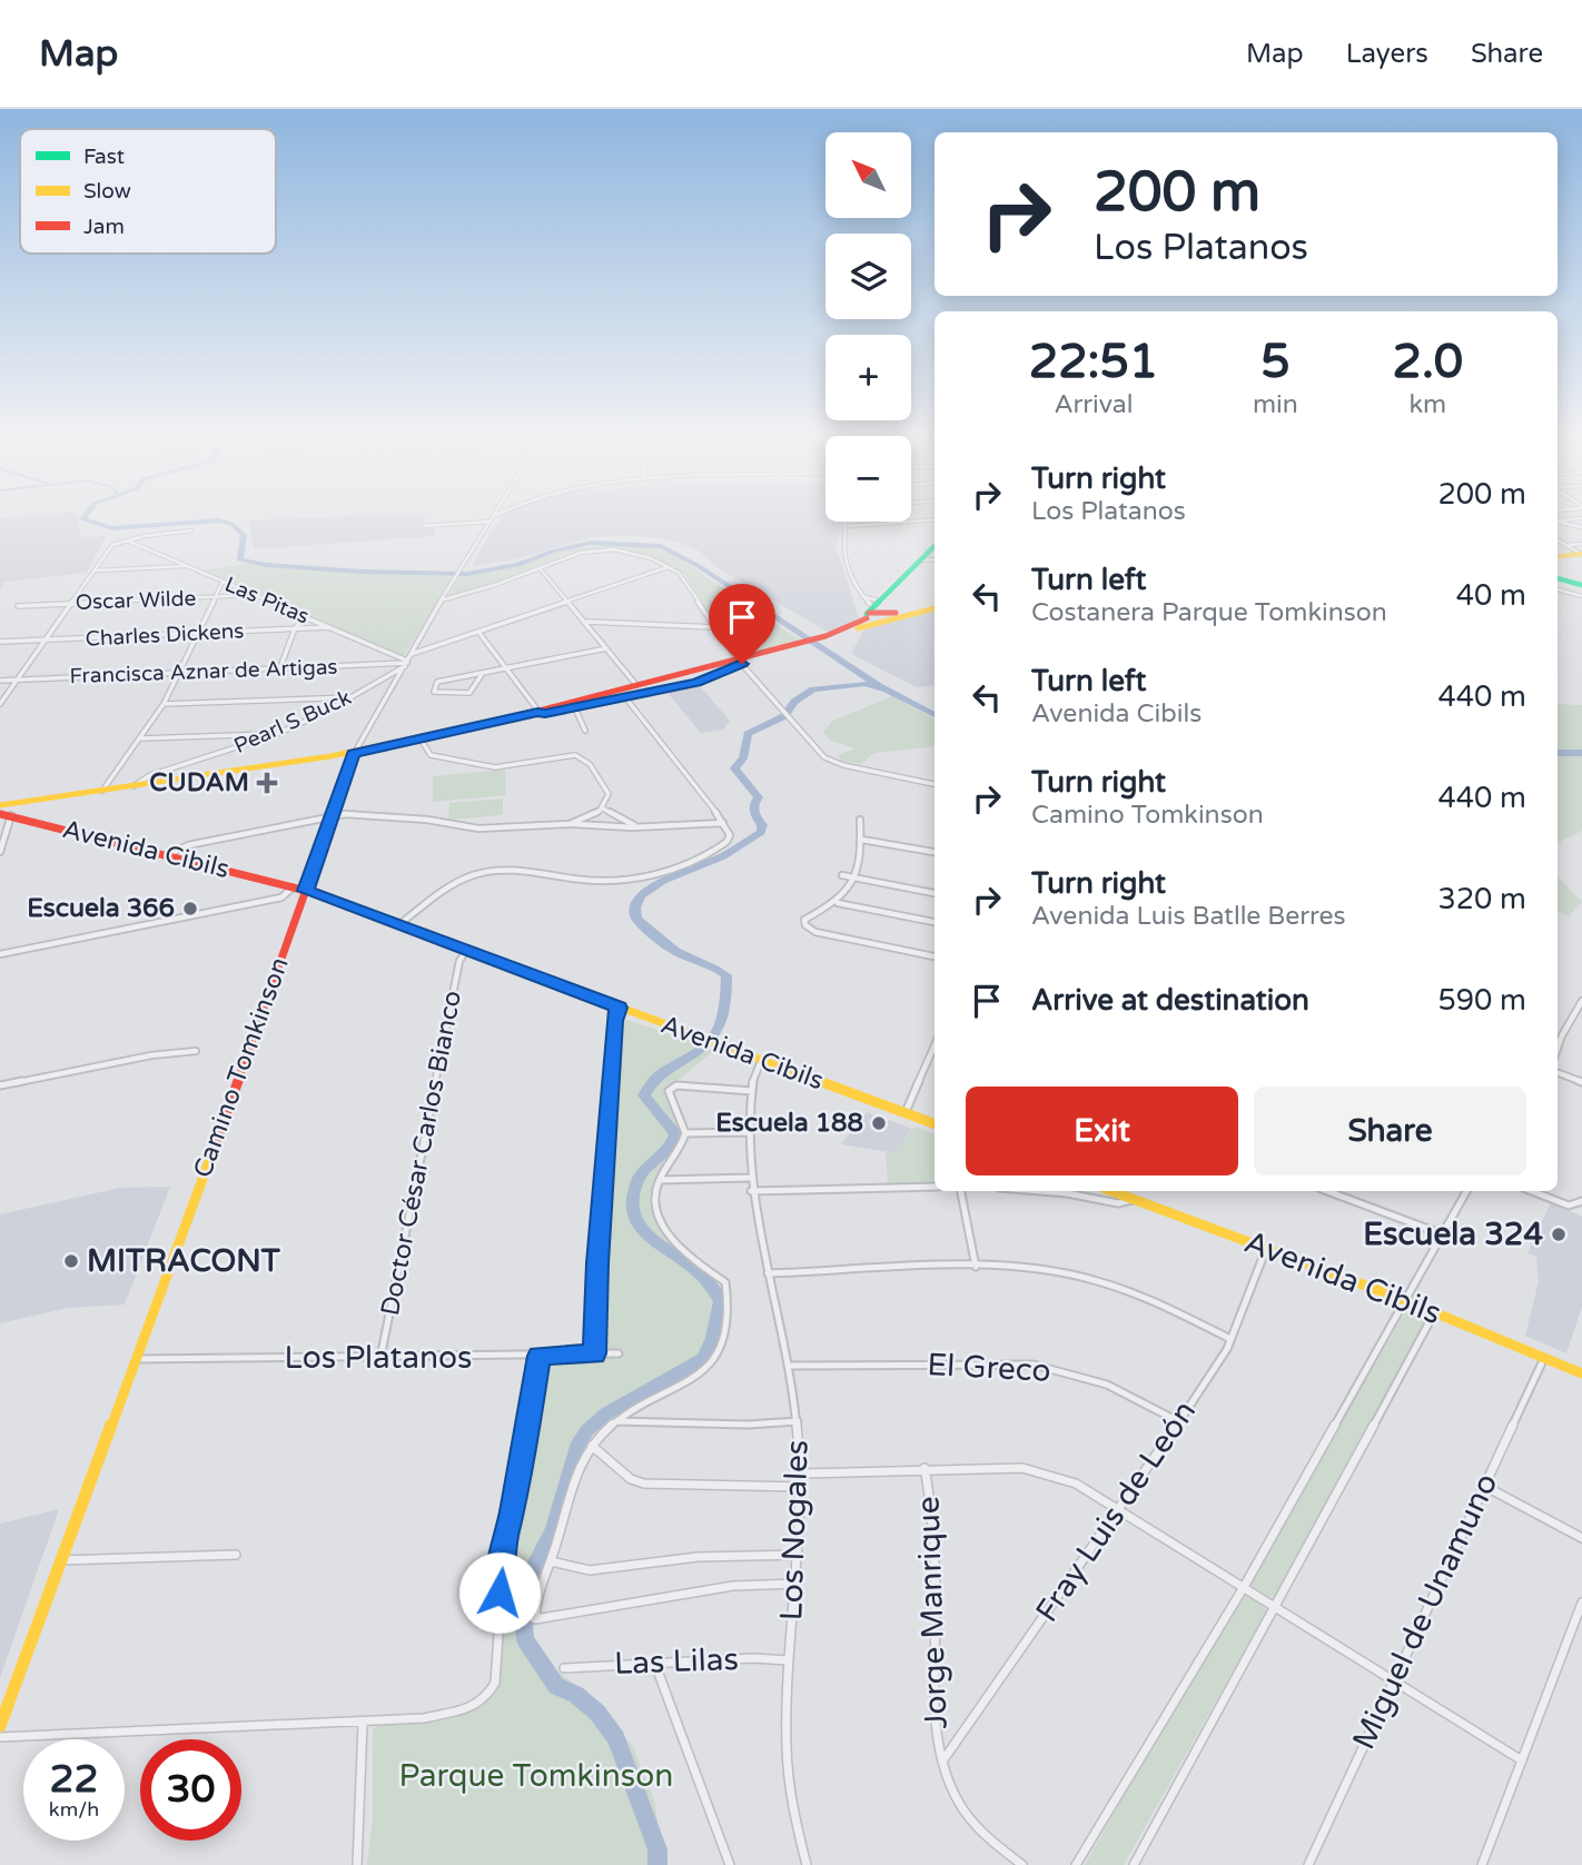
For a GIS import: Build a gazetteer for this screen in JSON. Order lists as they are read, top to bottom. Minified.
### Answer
{"streets":{"main road":["Avenida Cibils","Camino Tomkinson"],"street":["Oscar Wilde","Las Pitas","Charles Dickens","Francisca Aznar de Artigas","Pearl S Buck","Doctor César Carlos Bianco","Los Platanos","El Greco","Fray Luis de León","Los Nogales","Miguel de Unamuno","Jorge Manrique","Las Lilas"]},"crossings":[["Oscar Wilde","Las Pitas"],["Las Pitas","Charles Dickens"],["Las Pitas","Francisca Aznar de Artigas"],["Las Pitas","Pearl S Buck"],["Las Pitas","Camino Tomkinson"],["Francisca Aznar de Artigas","Pearl S Buck"],["Francisca Aznar de Artigas","Camino Tomkinson"],["Pearl S Buck","Camino Tomkinson"],["Avenida Cibils","Camino Tomkinson"],["Avenida Cibils","Doctor César Carlos Bianco"],["Avenida Cibils","Fray Luis de León"],["Avenida Cibils","Los Nogales"],["Avenida Cibils","Miguel de Unamuno"],["Camino Tomkinson","Los Platanos"],["Doctor César Carlos Bianco","Los Platanos"],["El Greco","Fray Luis de León"],["El Greco","Los Nogales"],["Fray Luis de León","Jorge Manrique"],["Los Nogales","Las Lilas"]],"parks":["Parque Tomkinson"],"places":{"health":["CUDAM"],"other":["Escuela 366","Escuela 188","Escuela 324","MITRACONT"]},"legend":["Fast","Slow","Jam"],"north":"top left","page":{"header":"Map","nav":["Map","Layers","Share"],"map_buttons":["+","−"],"turn":["200 m","Los Platanos"],"eta":["22:51","Arrival","5","min","2.0","km"],"list":[{"name":"Turn right","note":"Los Platanos","value":"200 m"},{"name":"Turn left","note":"Costanera Parque Tomkinson","value":"40 m"},{"name":"Turn left","note":"Avenida Cibils","value":"440 m"},{"name":"Turn right","note":"Camino Tomkinson","value":"440 m"},{"name":"Turn right","note":"Avenida Luis Batlle Berres","value":"320 m"},{"name":"Arrive at destination","value":"590 m"}],"buttons":["Exit","Share"],"speed":"22 km/h","limit":"30"}}
